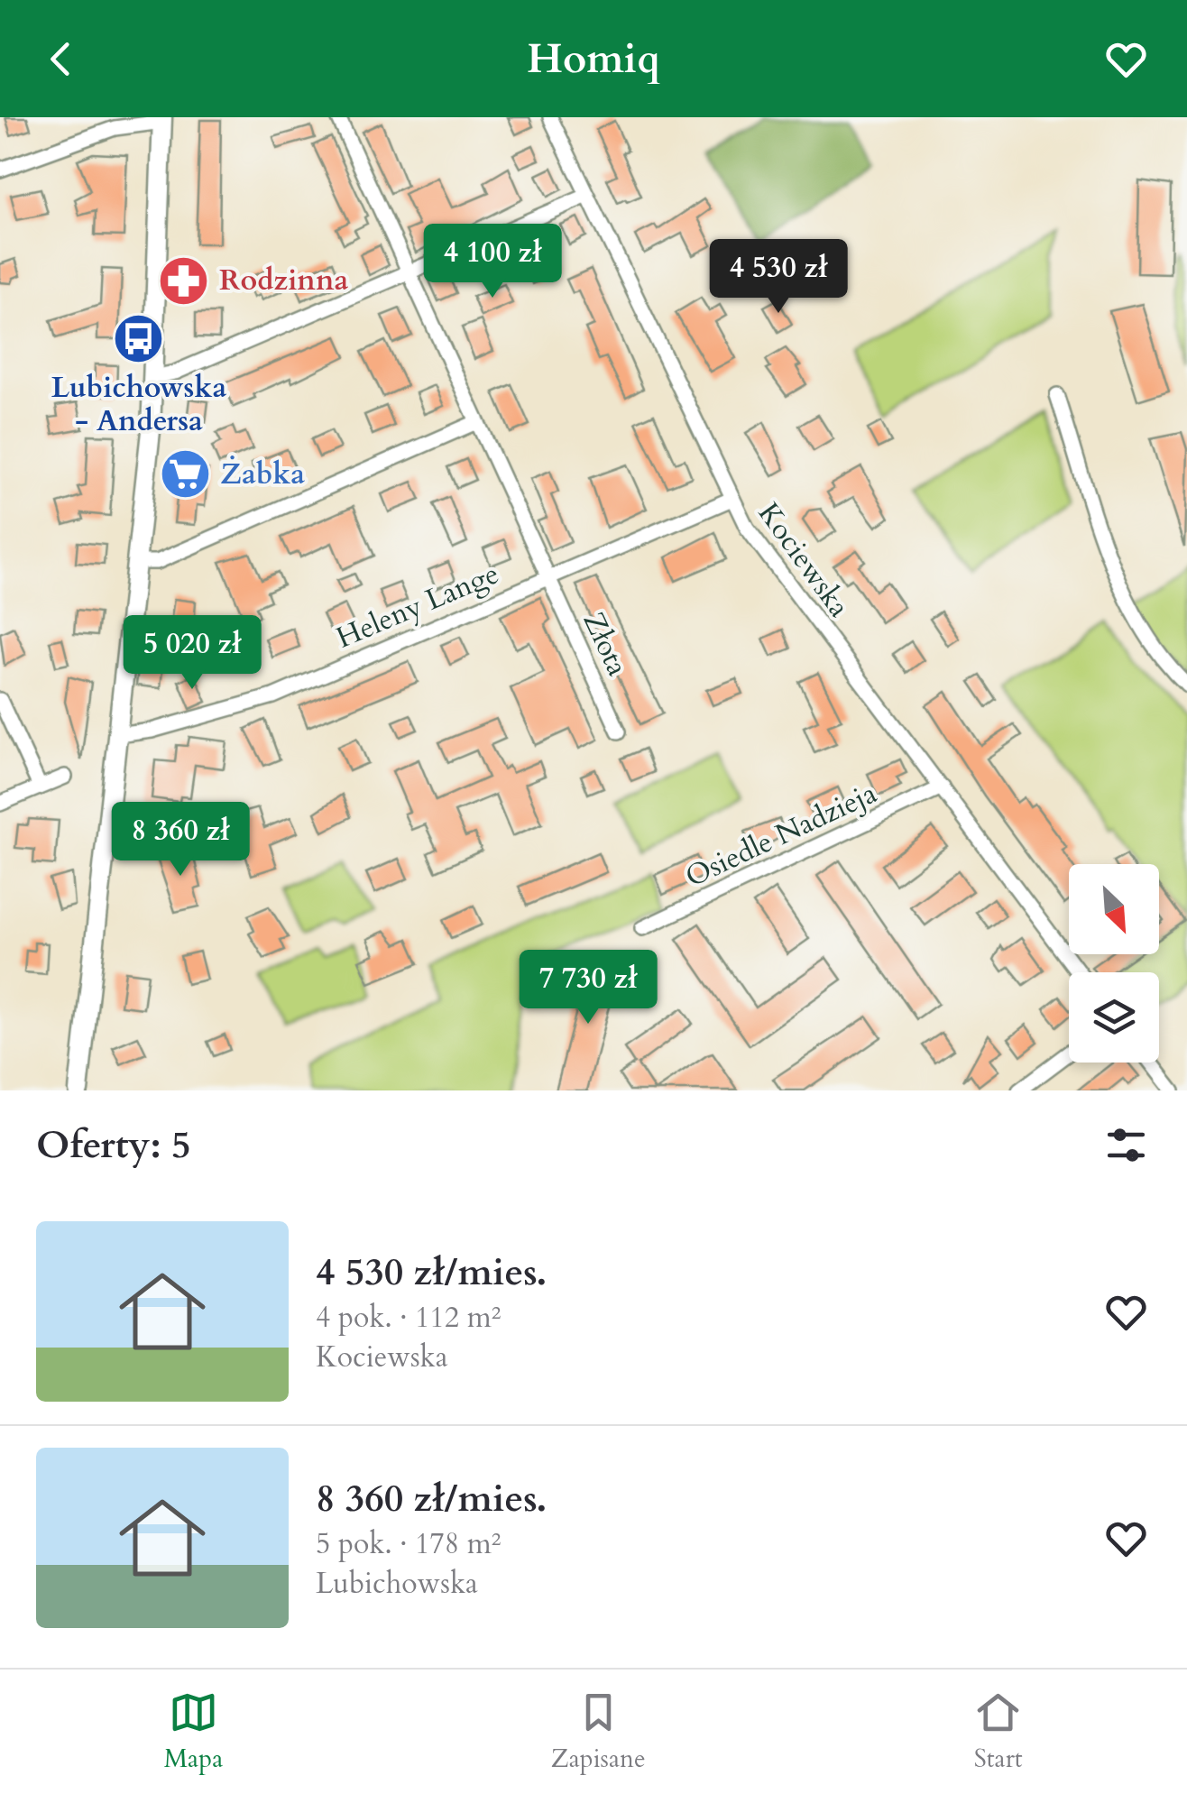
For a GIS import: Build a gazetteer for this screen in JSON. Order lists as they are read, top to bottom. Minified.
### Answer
{"streets":{"street":["Kociewska","Heleny Lange","Złota","Osiedle Nadzieja"]},"crossings":[["Kociewska","Heleny Lange"],["Kociewska","Osiedle Nadzieja"],["Heleny Lange","Złota"]],"places":{"pharmacy":["Rodzinna"],"bus stop":["Lubichowska - Andersa"],"supermarket":["Żabka"]},"north":"bottom right","page":{"header":"Homiq","price":["4 100 zł","4 530 zł","5 020 zł","8 360 zł","7 730 zł"],"heading":"Oferty: 5","list":[{"name":"4 530 zł/mies.","note":"4 pok. · 112 m² · Kociewska"},{"name":"8 360 zł/mies.","note":"5 pok. · 178 m² · Lubichowska"}],"tabs":["Mapa","Zapisane","Start"]}}
